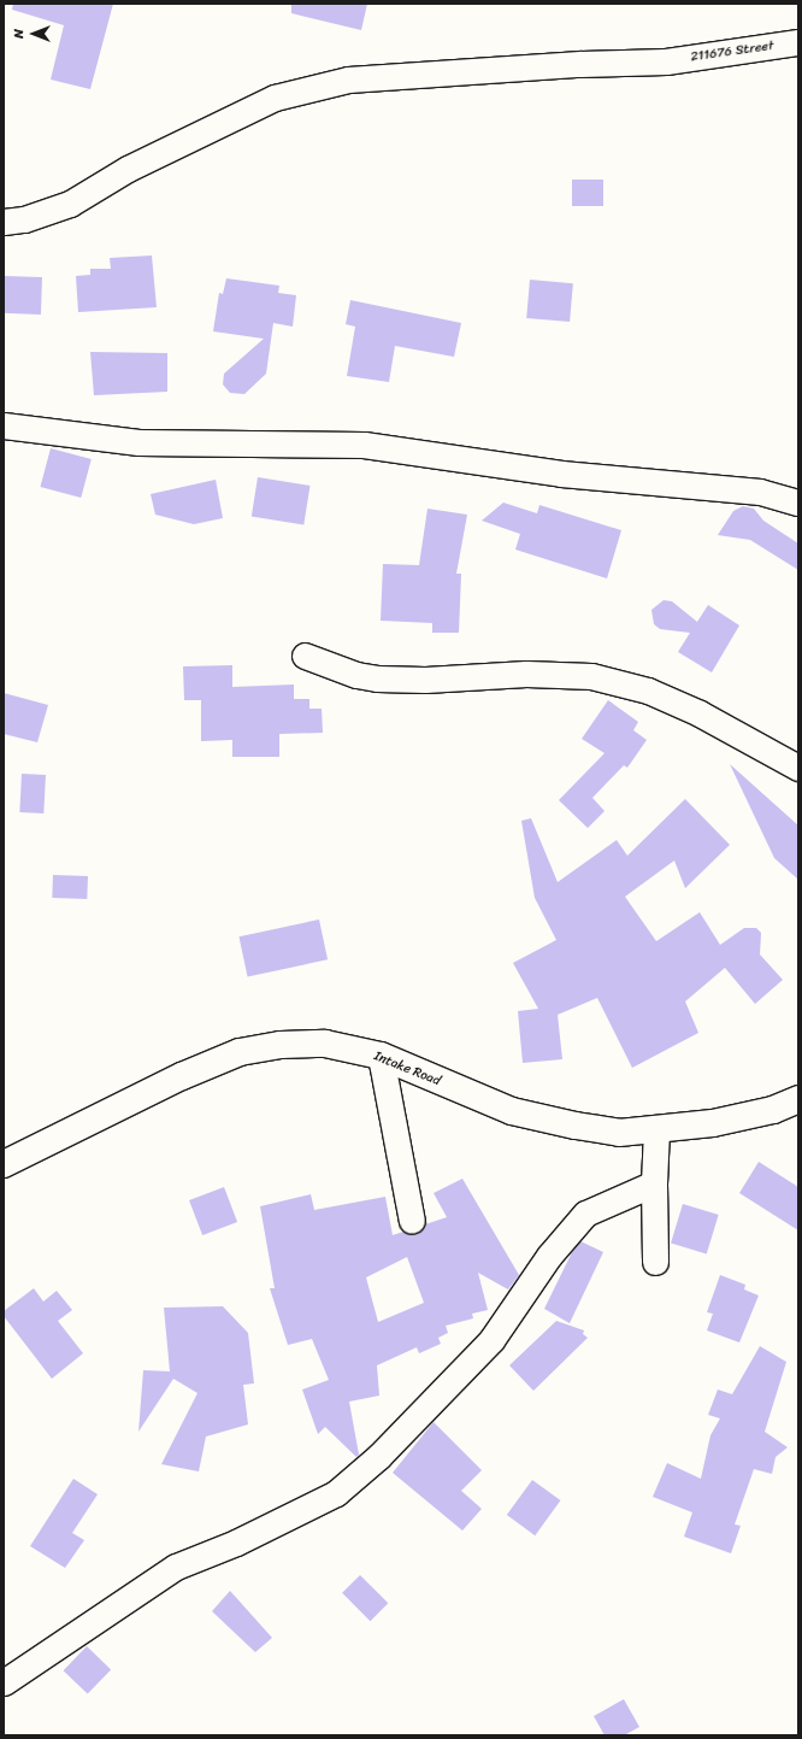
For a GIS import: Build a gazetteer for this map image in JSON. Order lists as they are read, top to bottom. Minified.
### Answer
{"streets":{"street":["211676 Street","Intake Road"]},"north":"left"}
